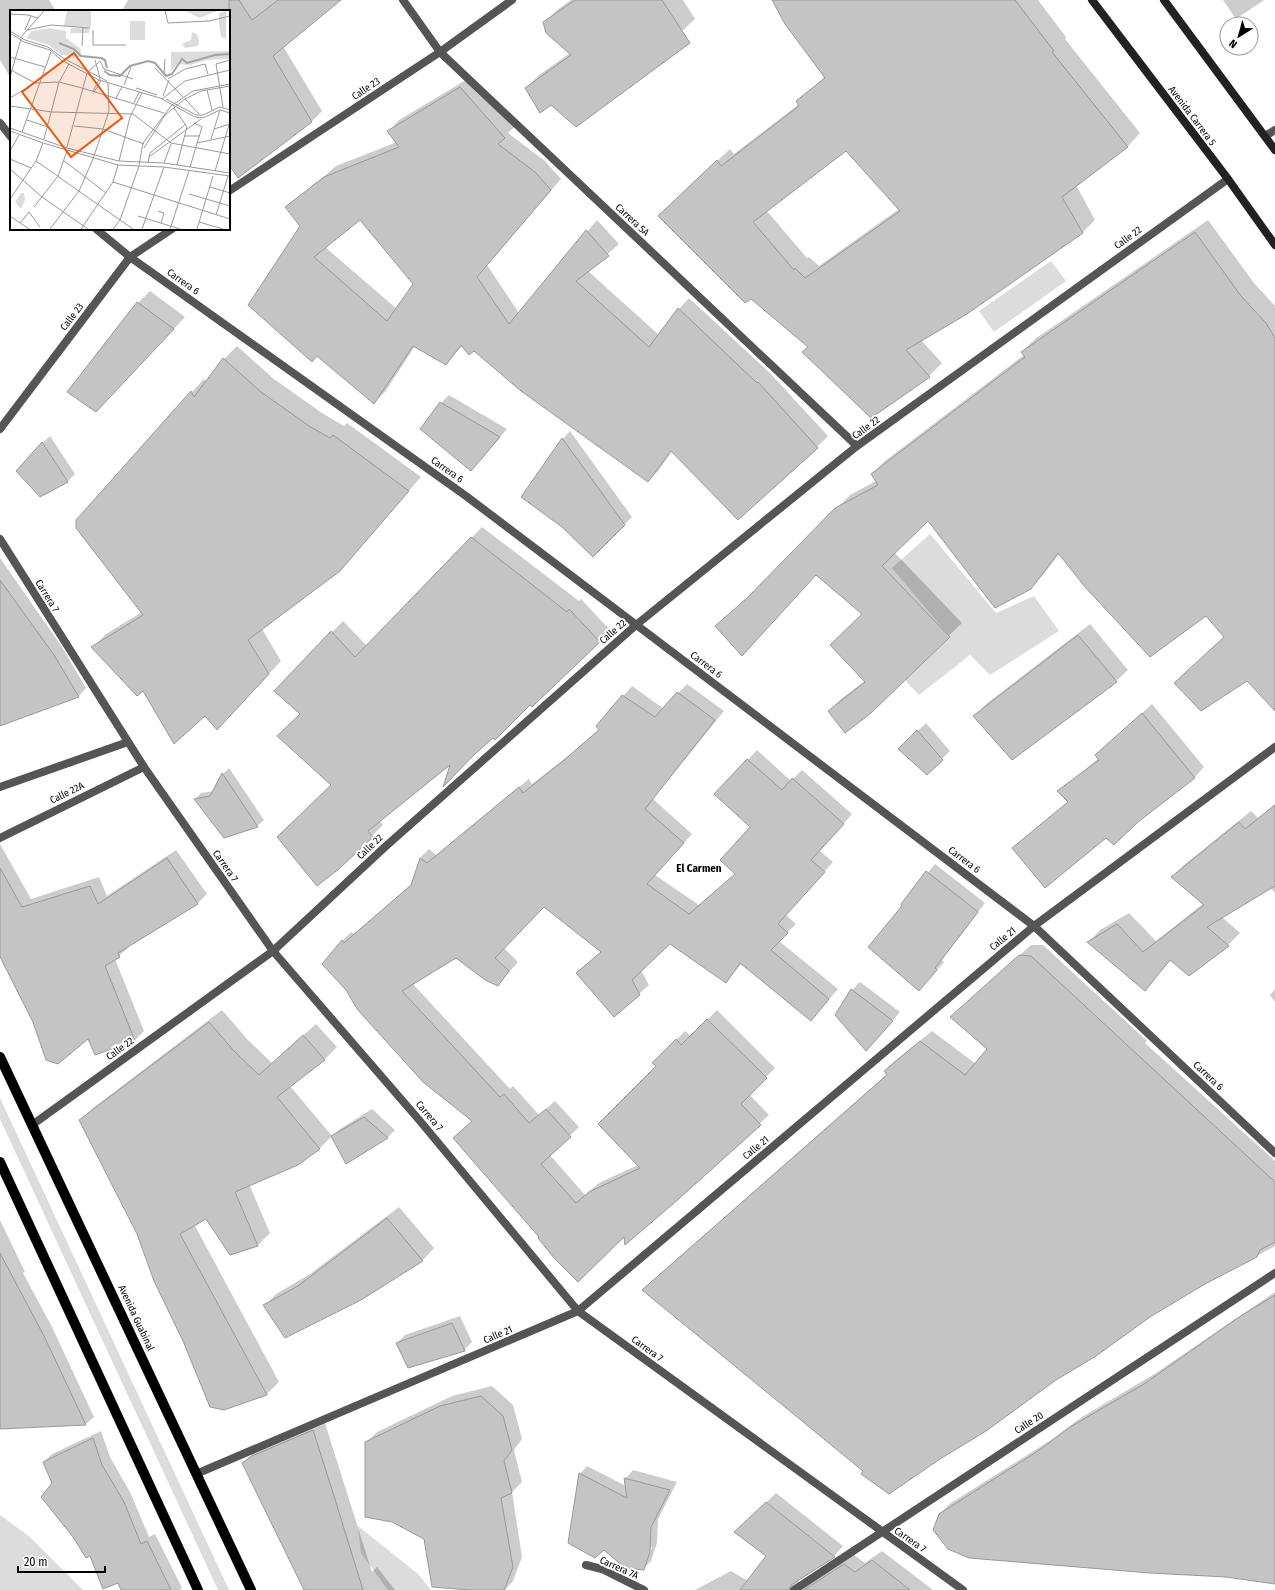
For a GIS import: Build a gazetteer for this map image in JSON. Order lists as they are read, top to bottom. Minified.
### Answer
{"streets":{"main road":["Avenida Carrera 5","Avenida Guabinal"],"street":["Calle 23","Carrera 5A","Calle 22","Carrera 6","Carrera 7","Calle 22A","Calle 21","Calle 20","Carrera 7A"]},"crossings":[["Calle 23","Carrera 5A"],["Calle 23","Carrera 6"],["Avenida Carrera 5","Calle 22"],["Carrera 5A","Calle 22"],["Calle 22","Carrera 6"],["Calle 22","Carrera 7"],["Calle 22","Avenida Guabinal"],["Carrera 6","Calle 21"],["Carrera 7","Calle 22A"],["Carrera 7","Calle 21"],["Carrera 7","Calle 20"],["Calle 21","Avenida Guabinal"]],"districts":["El Carmen"],"scale_bar":"20 m","north":"bottom left"}
